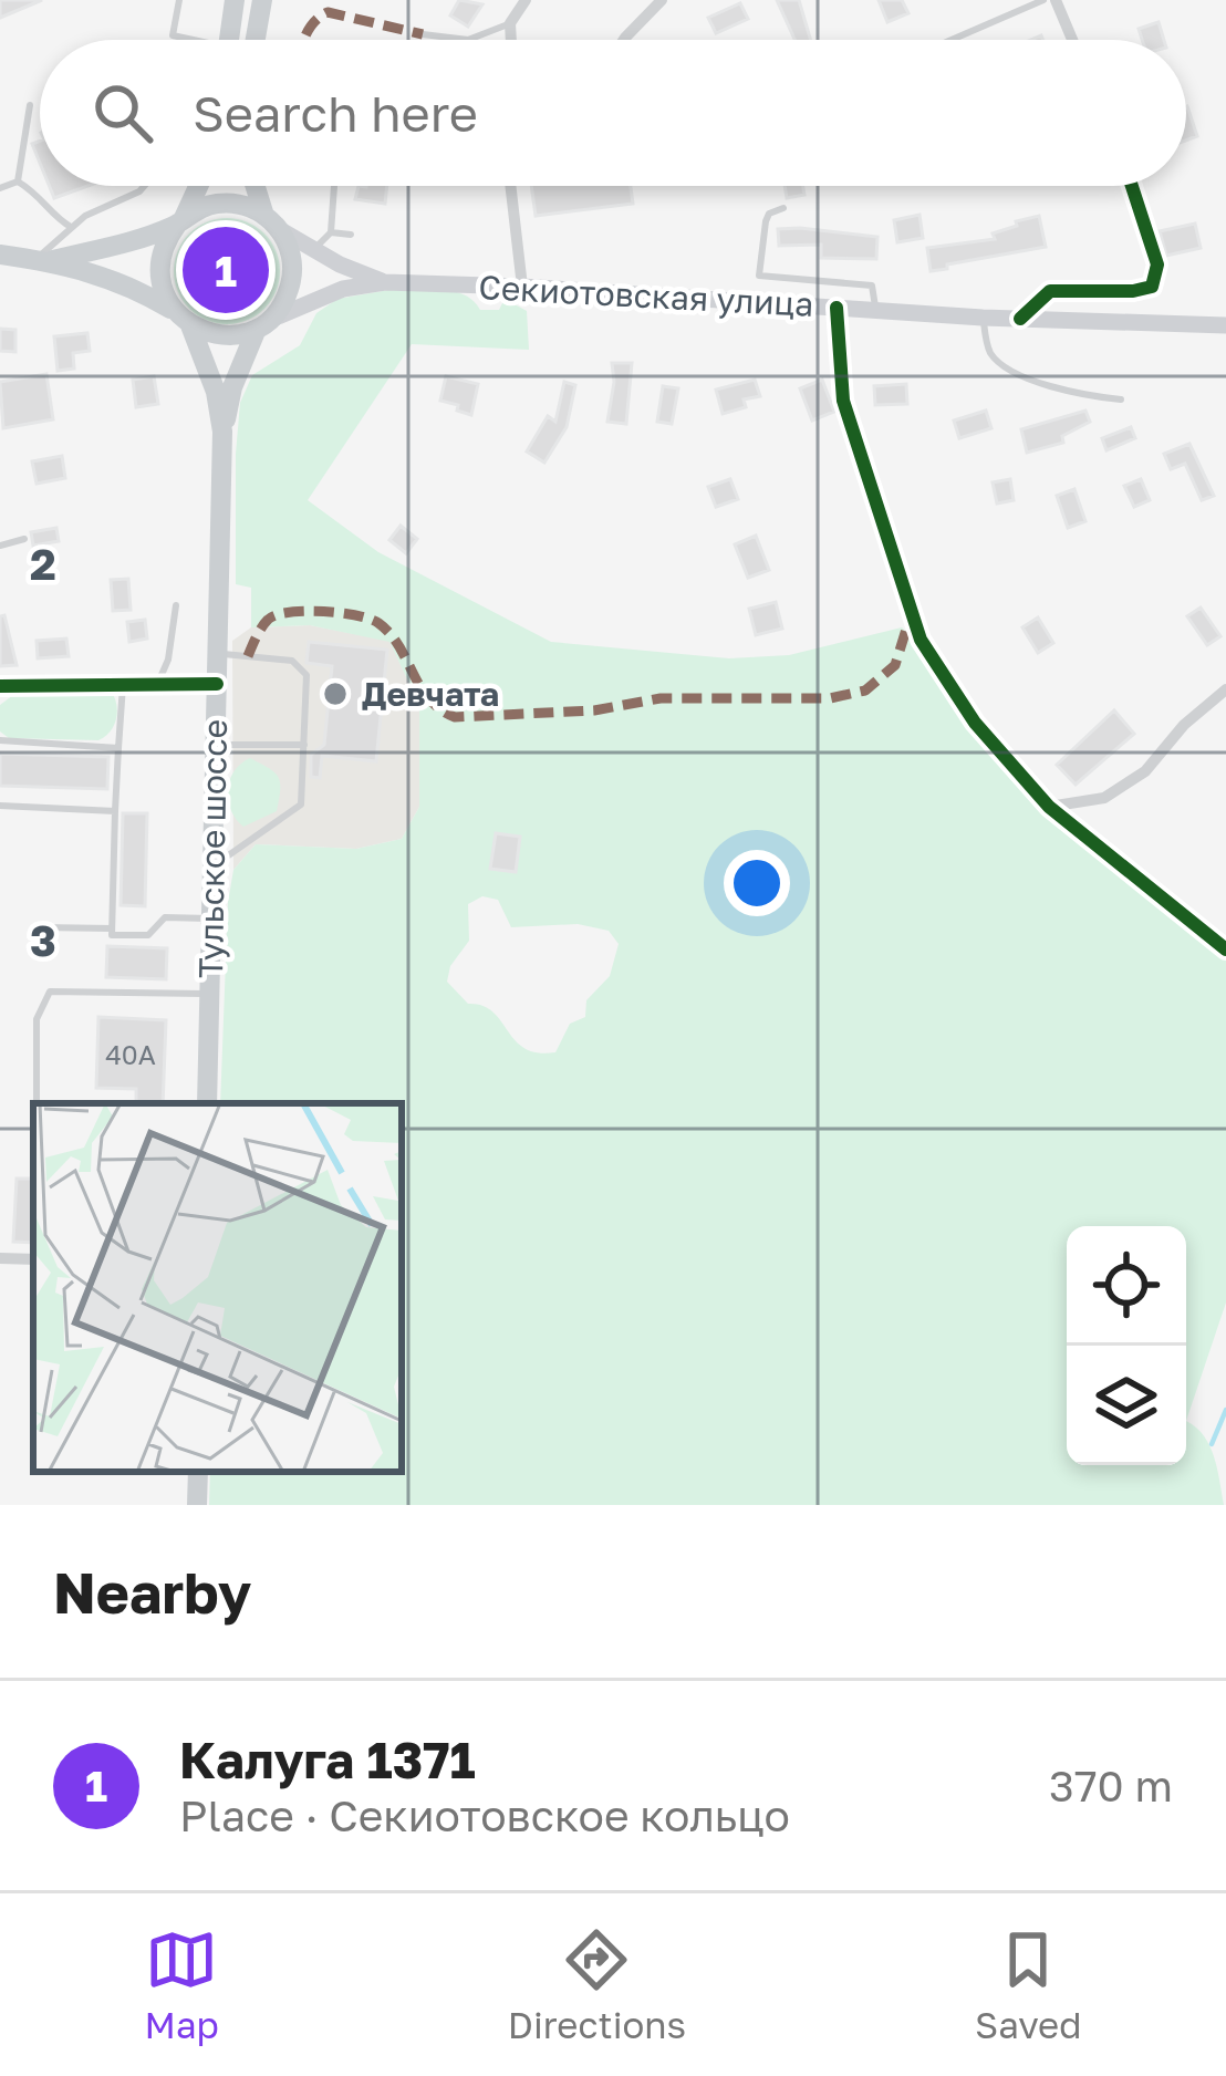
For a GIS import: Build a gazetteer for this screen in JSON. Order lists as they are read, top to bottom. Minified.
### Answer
{"streets":{"main road":["Секиотовская улица","Тульское шоссе"]},"places":["Девчата"],"house_numbers":["40А"],"page":{"search":"Search here","pins":"1","heading":"Nearby","list":[{"mark":"1","name":"Калуга 1371","note":"Place · Секиотовское кольцо","value":"370 m"}],"nav":["Map","Directions","Saved"]},"grid":{"rows":["2","3"]}}
